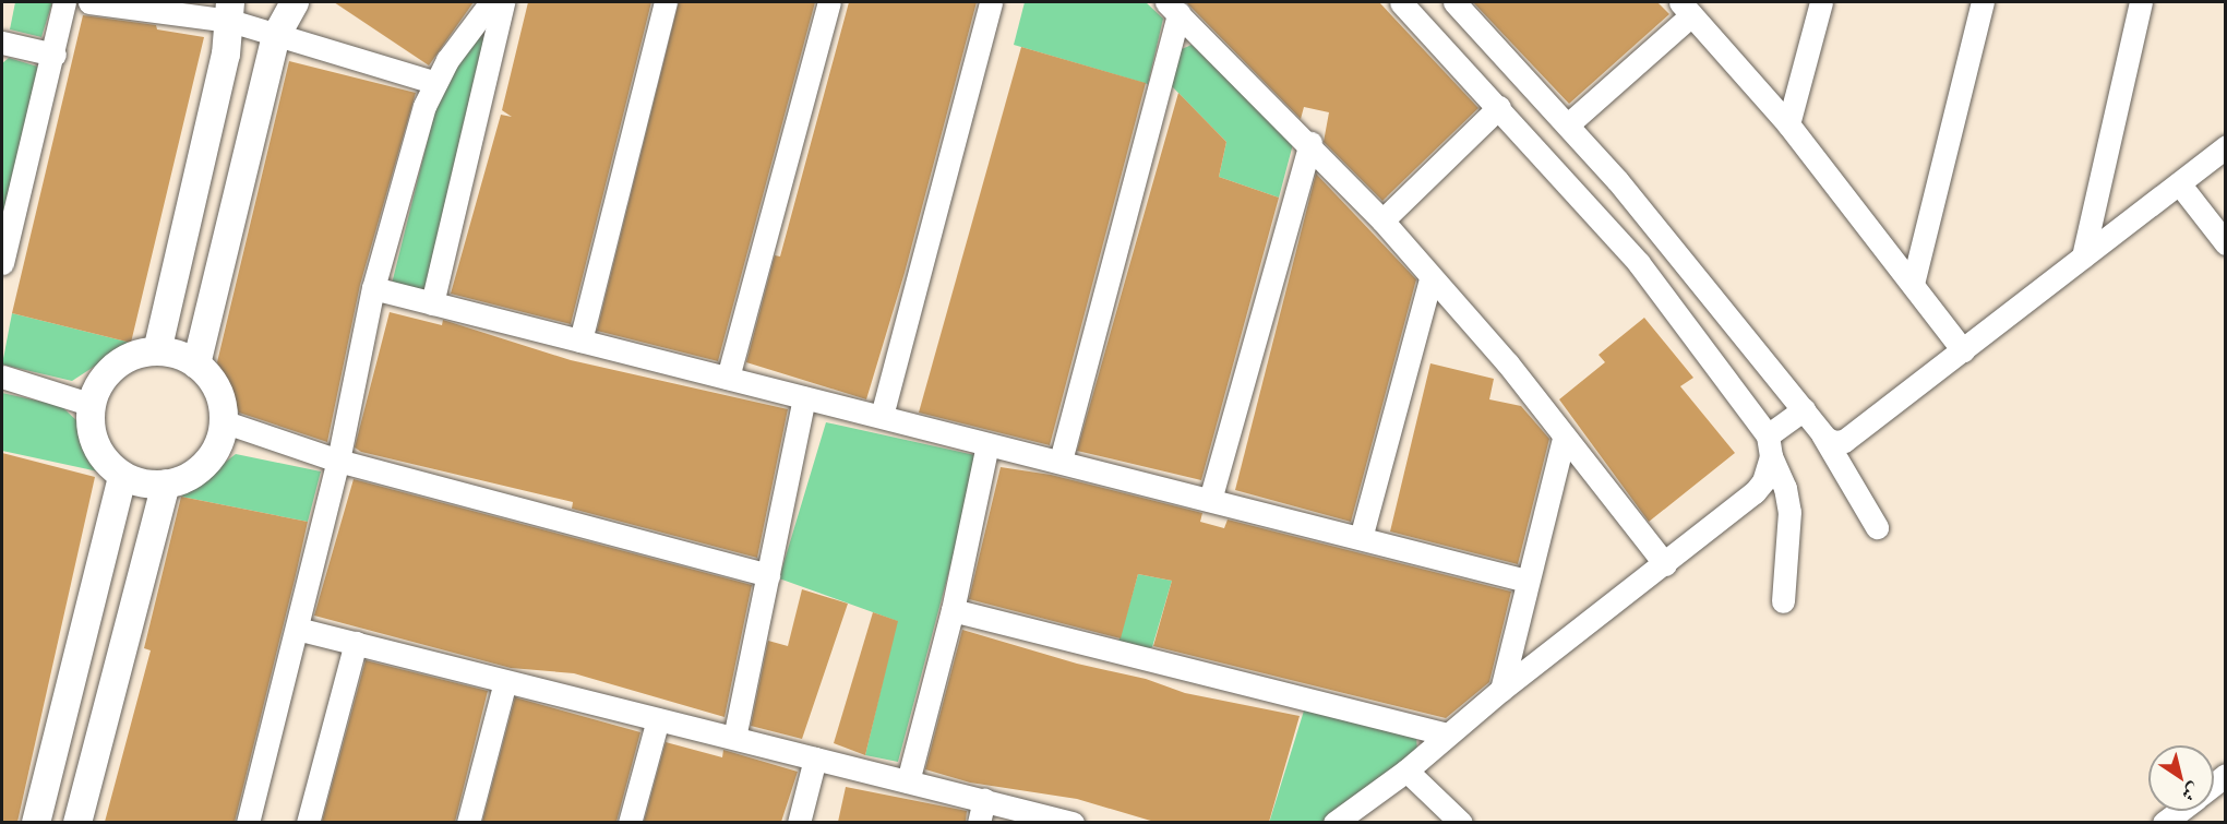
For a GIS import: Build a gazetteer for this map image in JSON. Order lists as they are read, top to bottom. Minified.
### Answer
{"north":"bottom right"}
